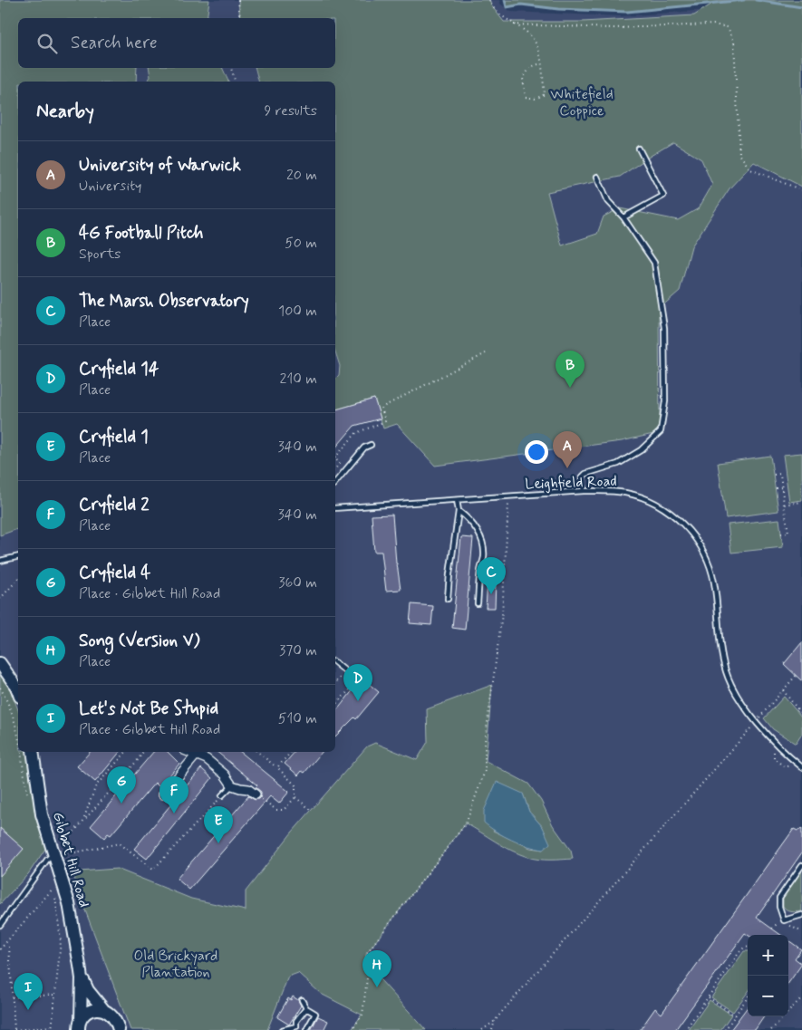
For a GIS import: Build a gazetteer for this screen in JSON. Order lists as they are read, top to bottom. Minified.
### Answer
{"streets":{"street":["Gibbet Hill Road"],"lane":["Leighfield Road"]},"parks":["Whitefield Coppice","Old Brickyard Plantation"],"page":{"search":"Search here","heading":["Nearby","9 results"],"list":[{"mark":"A","name":"University of Warwick","note":"University","value":"20 m"},{"mark":"B","name":"4G Football Pitch","note":"Sports","value":"50 m"},{"mark":"C","name":"The Marsh Observatory","note":"Place","value":"100 m"},{"mark":"D","name":"Cryfield 14","note":"Place","value":"210 m"},{"mark":"E","name":"Cryfield 1","note":"Place","value":"340 m"},{"mark":"F","name":"Cryfield 2","note":"Place","value":"340 m"},{"mark":"G","name":"Cryfield 4","note":"Place · Gibbet Hill Road","value":"360 m"},{"mark":"H","name":"Song (Version V)","note":"Place","value":"370 m"},{"mark":"I","name":"Let's Not Be Stupid","note":"Place · Gibbet Hill Road","value":"510 m"}],"pins":["B","A","C","D","G","F","E","H","I"],"map_buttons":["+","−"]}}
